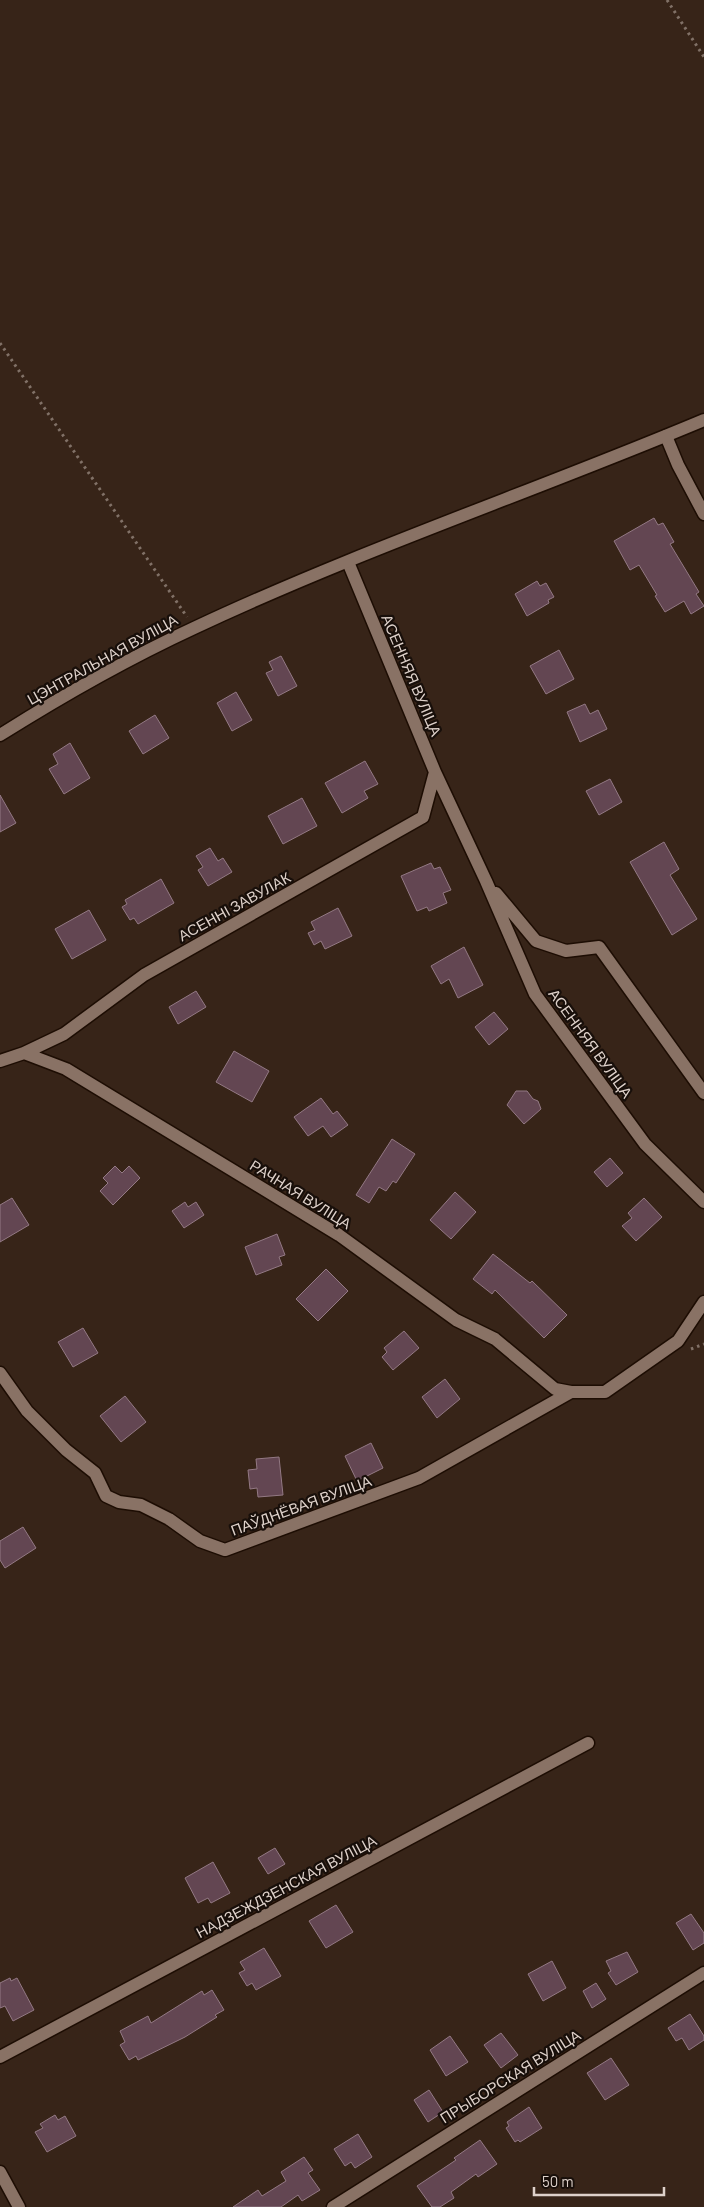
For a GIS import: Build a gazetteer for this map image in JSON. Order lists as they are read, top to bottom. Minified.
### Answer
{"streets":{"street":["ЦЭНТРАЛЬНАЯ ВУЛІЦА","АСЕННЯЯ ВУЛІЦА","АСЕННІ ЗАВУЛАК","РАЧНАЯ ВУЛІЦА","ПАЎДНЁВАЯ ВУЛІЦА","НАДЗЕЖДЗЕНСКАЯ ВУЛІЦА","ПРЫБОРСКАЯ ВУЛІЦА"]},"crossings":[["ЦЭНТРАЛЬНАЯ ВУЛІЦА","АСЕННЯЯ ВУЛІЦА"],["АСЕННЯЯ ВУЛІЦА","АСЕННІ ЗАВУЛАК"],["АСЕННІ ЗАВУЛАК","РАЧНАЯ ВУЛІЦА"],["РАЧНАЯ ВУЛІЦА","ПАЎДНЁВАЯ ВУЛІЦА"]],"scale_bar":"50 m"}
